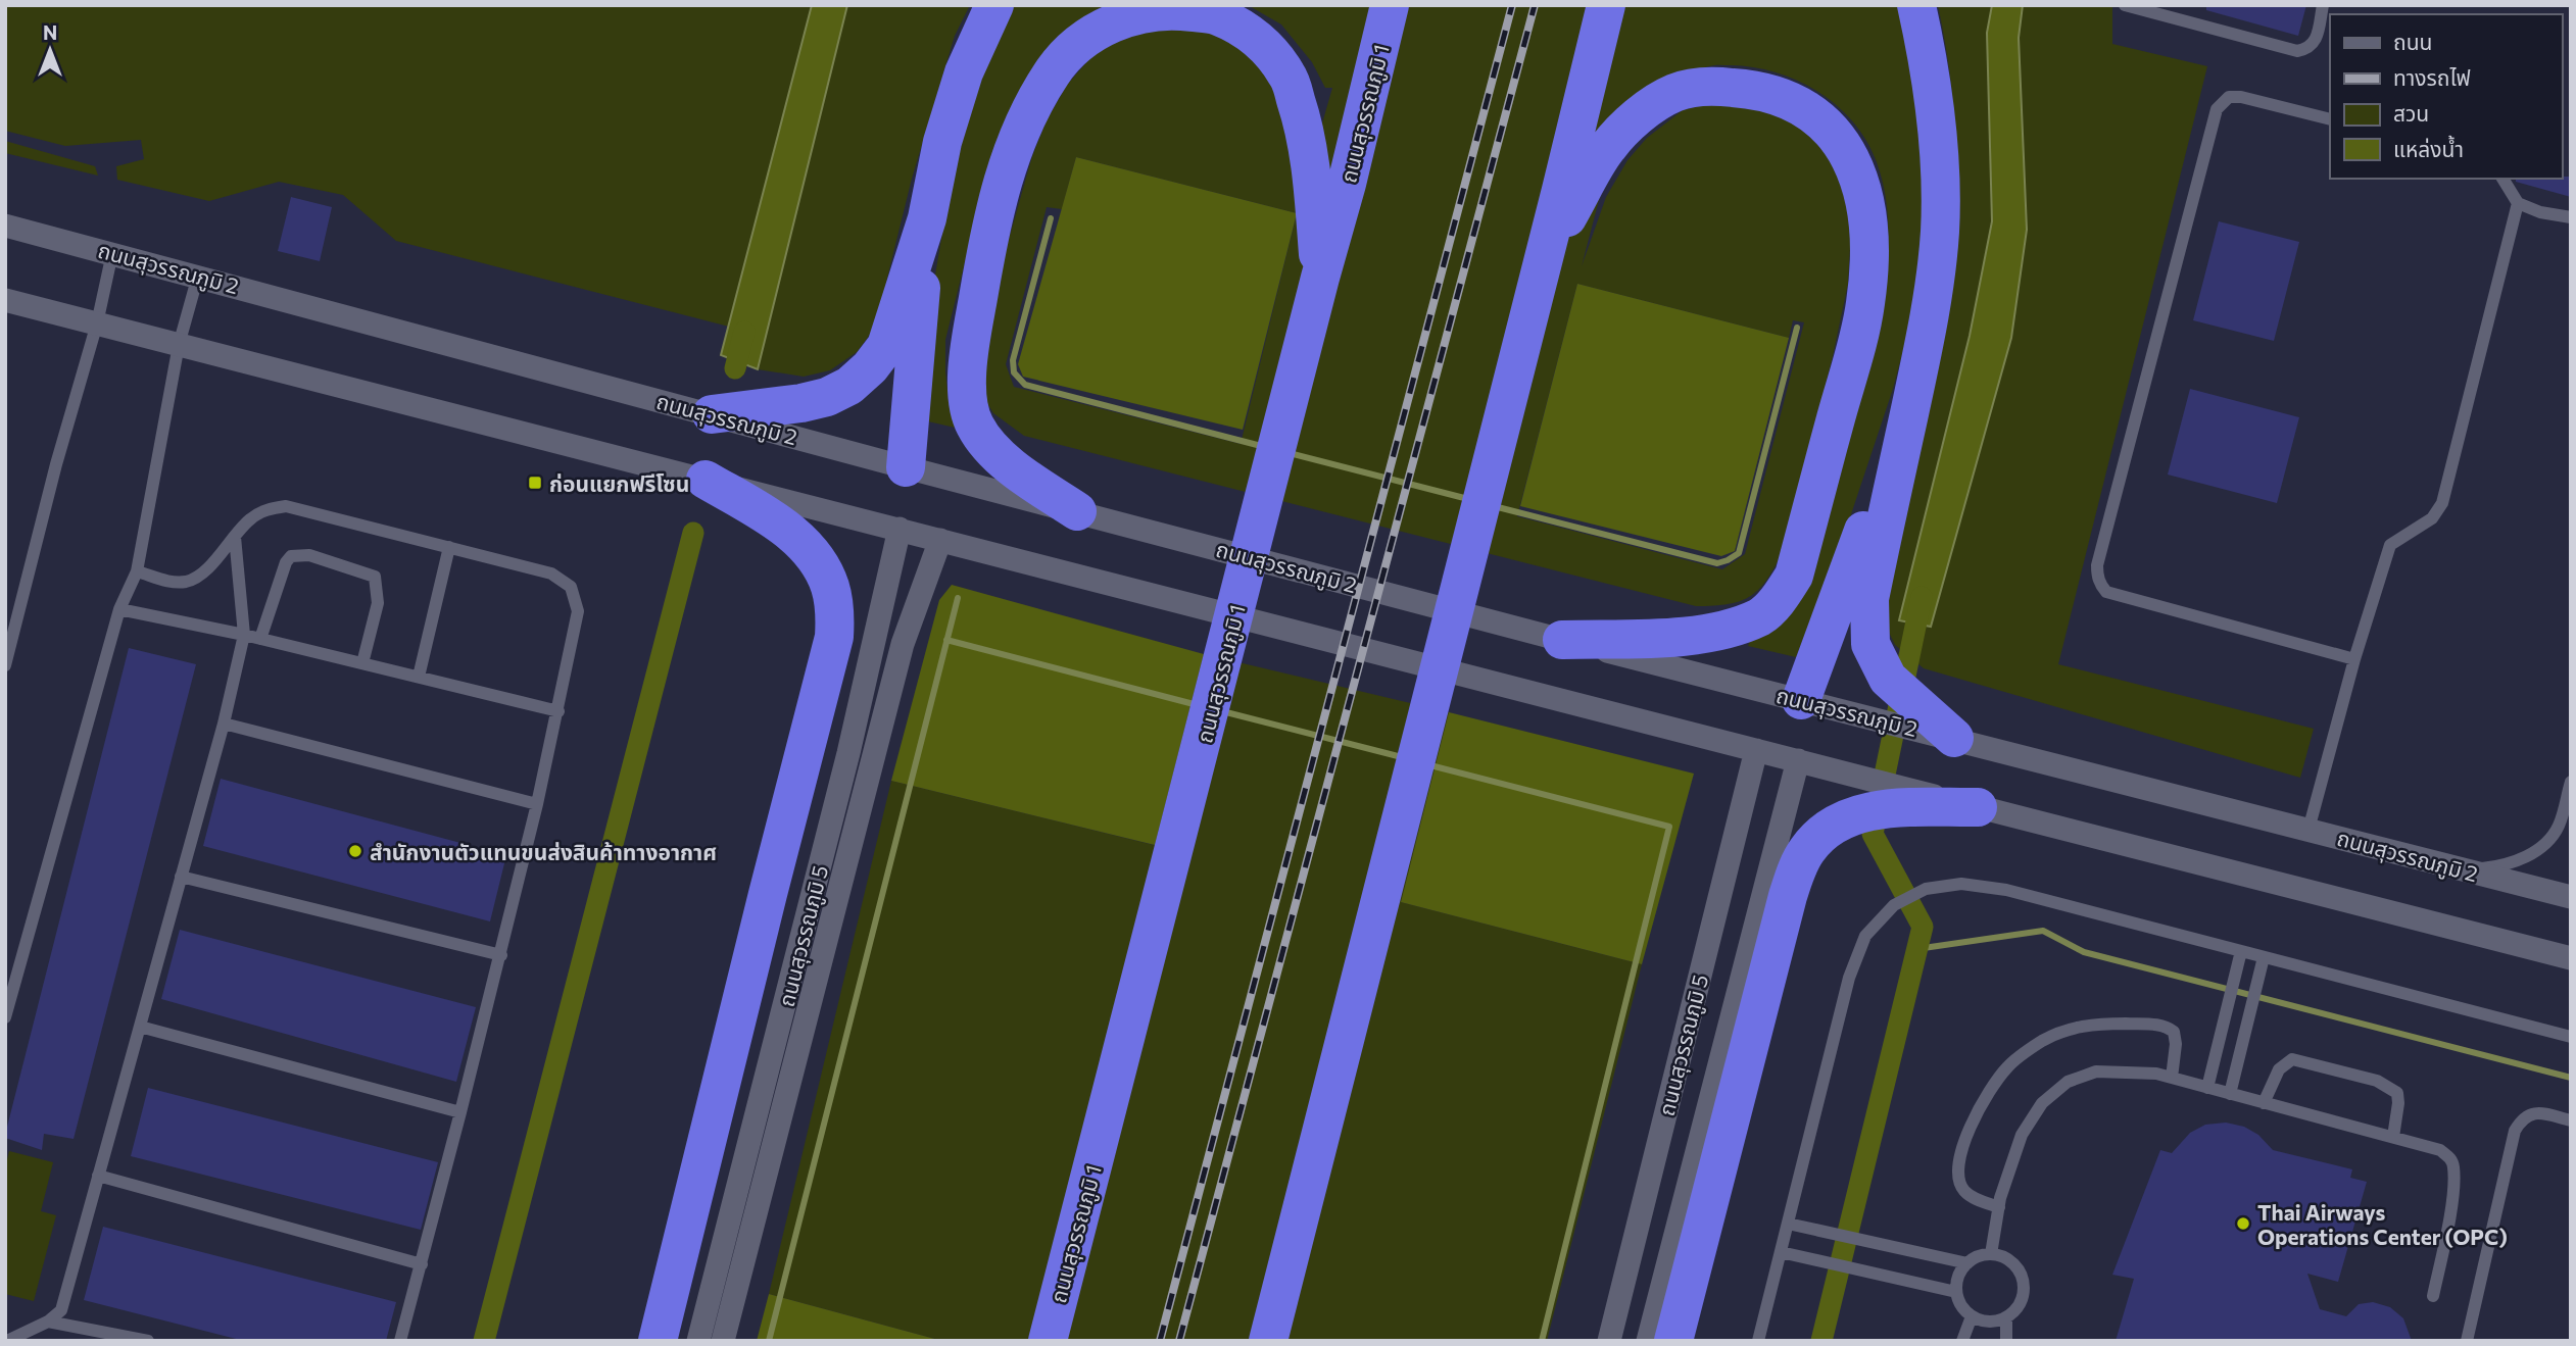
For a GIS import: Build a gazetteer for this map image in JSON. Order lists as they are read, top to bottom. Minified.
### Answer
{"streets":{"highway":["ถนนสุวรรณภูมิ 1"],"street":["ถนนสุวรรณภูมิ 2","ถนนสุวรรณภูมิ 5"]},"places":{"transit":["ก่อนแยกฟรีโซน"],"other":["สำนักงานตัวแทนขนส่งสินค้าทางอากาศ","Thai Airways Operations Center (OPC)"]},"legend":["ถนน","ทางรถไฟ","สวน","แหล่งน้ำ"],"north":"top"}
